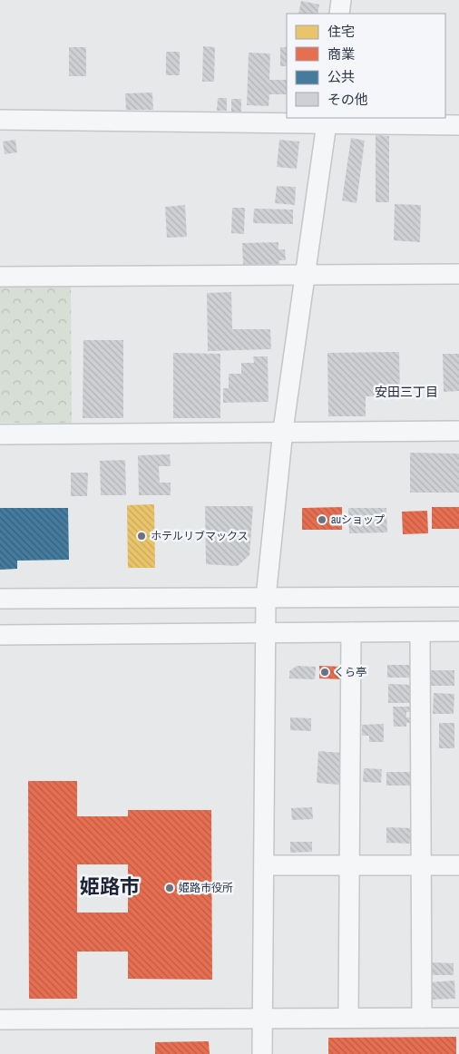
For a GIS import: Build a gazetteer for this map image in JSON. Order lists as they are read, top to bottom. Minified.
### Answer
{"districts":["安田三丁目","姫路市"],"places":["auショップ","ホテルリブマックス","くら亭","姫路市役所"],"legend":["住宅","商業","公共","その他"]}
